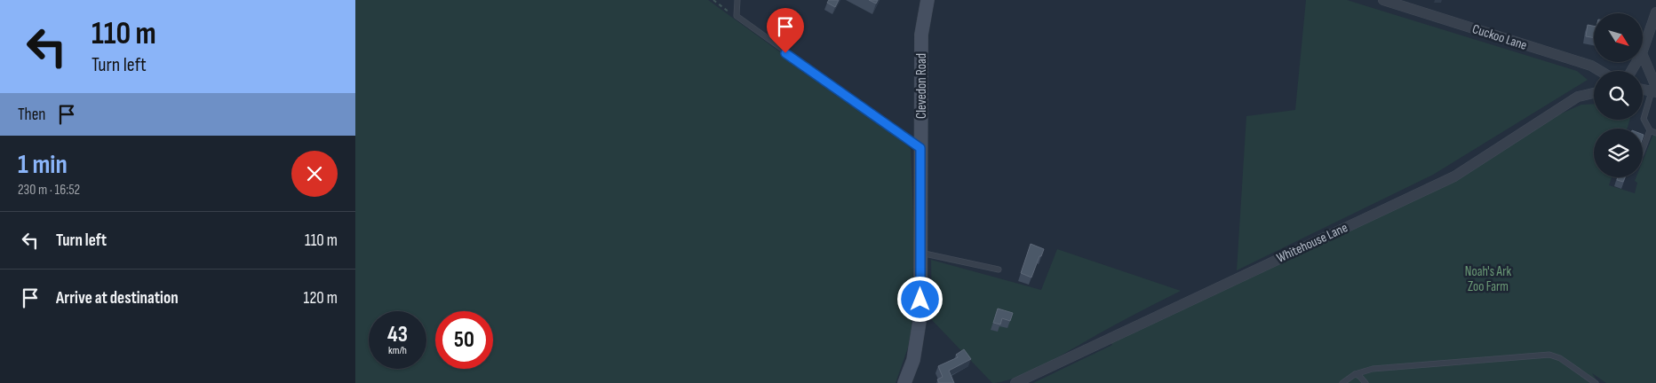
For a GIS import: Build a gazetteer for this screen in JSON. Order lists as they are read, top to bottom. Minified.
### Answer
{"streets":{"main road":["Clevedon Road"],"street":["Cuckoo Lane","Whitehouse Lane"]},"parks":["Noah's Ark Zoo Farm"],"north":"bottom right","page":{"turn":["110 m","Turn left"],"then":"Then","heading":["1 min","230 m · 16:52"],"list":[{"name":"Turn left","value":"110 m"},{"name":"Arrive at destination","value":"120 m"}],"speed":"43 km/h","limit":"50"}}
